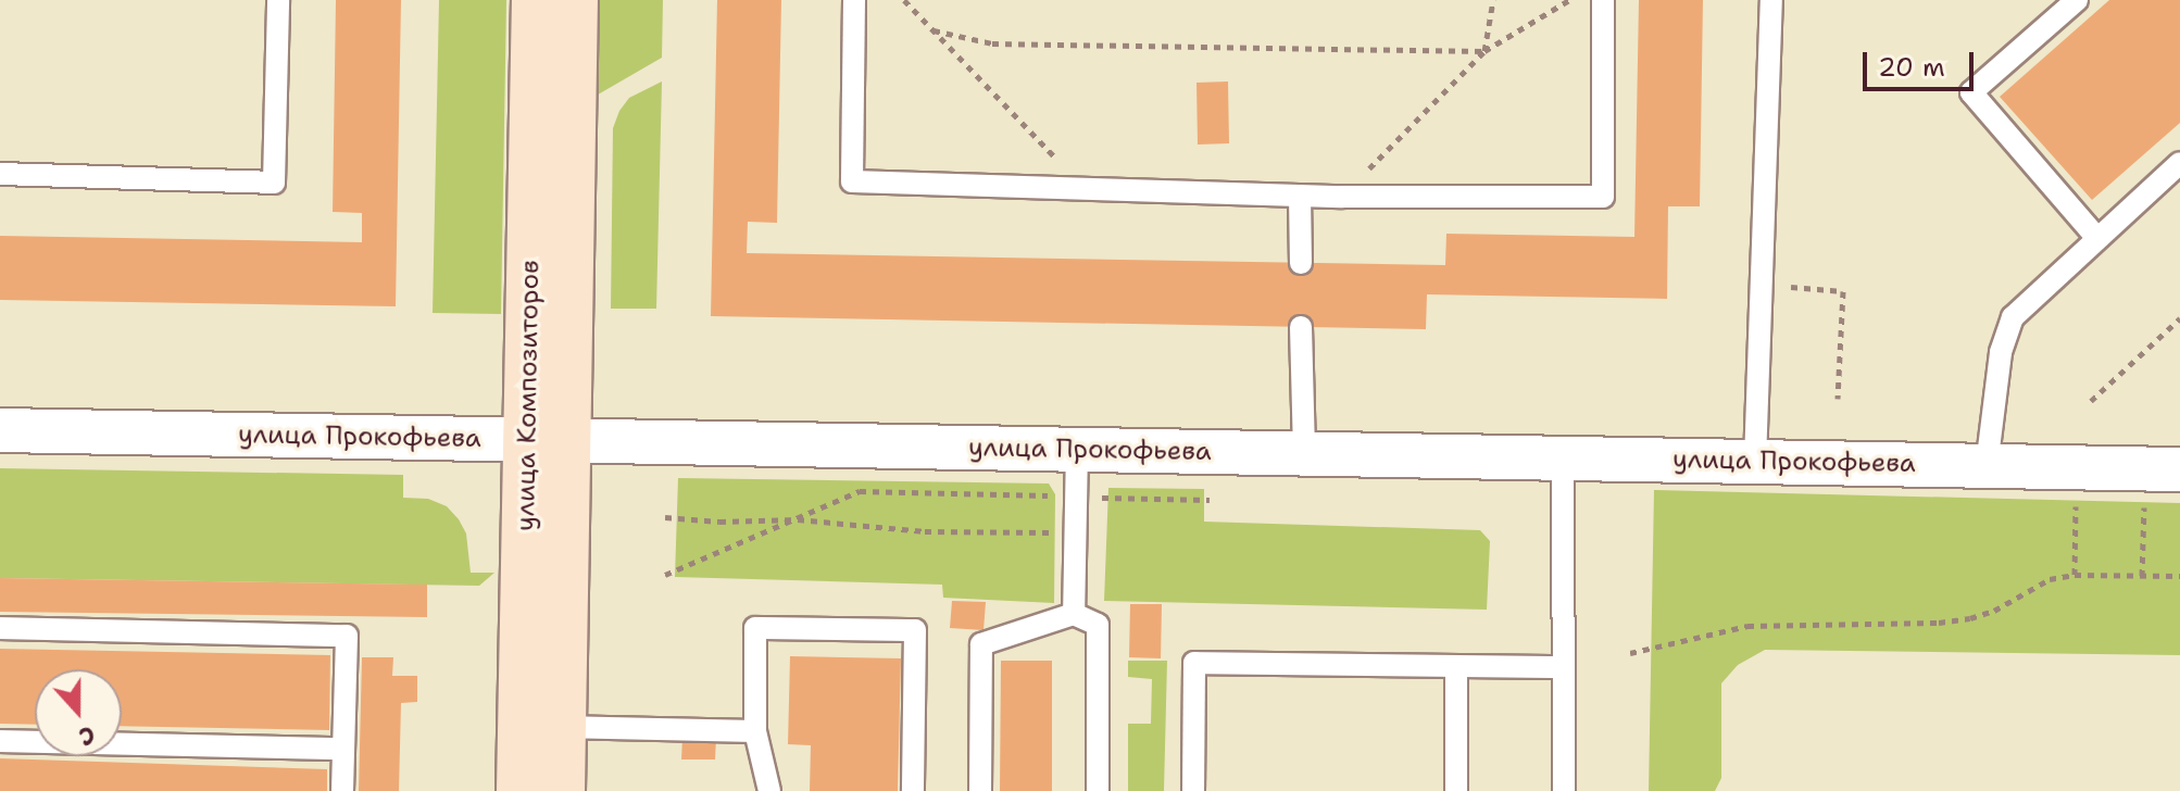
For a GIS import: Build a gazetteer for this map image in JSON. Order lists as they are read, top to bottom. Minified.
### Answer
{"streets":{"street":["улица Композиторов","улица Прокофьева"]},"crossings":[["улица Композиторов","улица Прокофьева"]],"scale_bar":"20 m","north":"bottom"}
